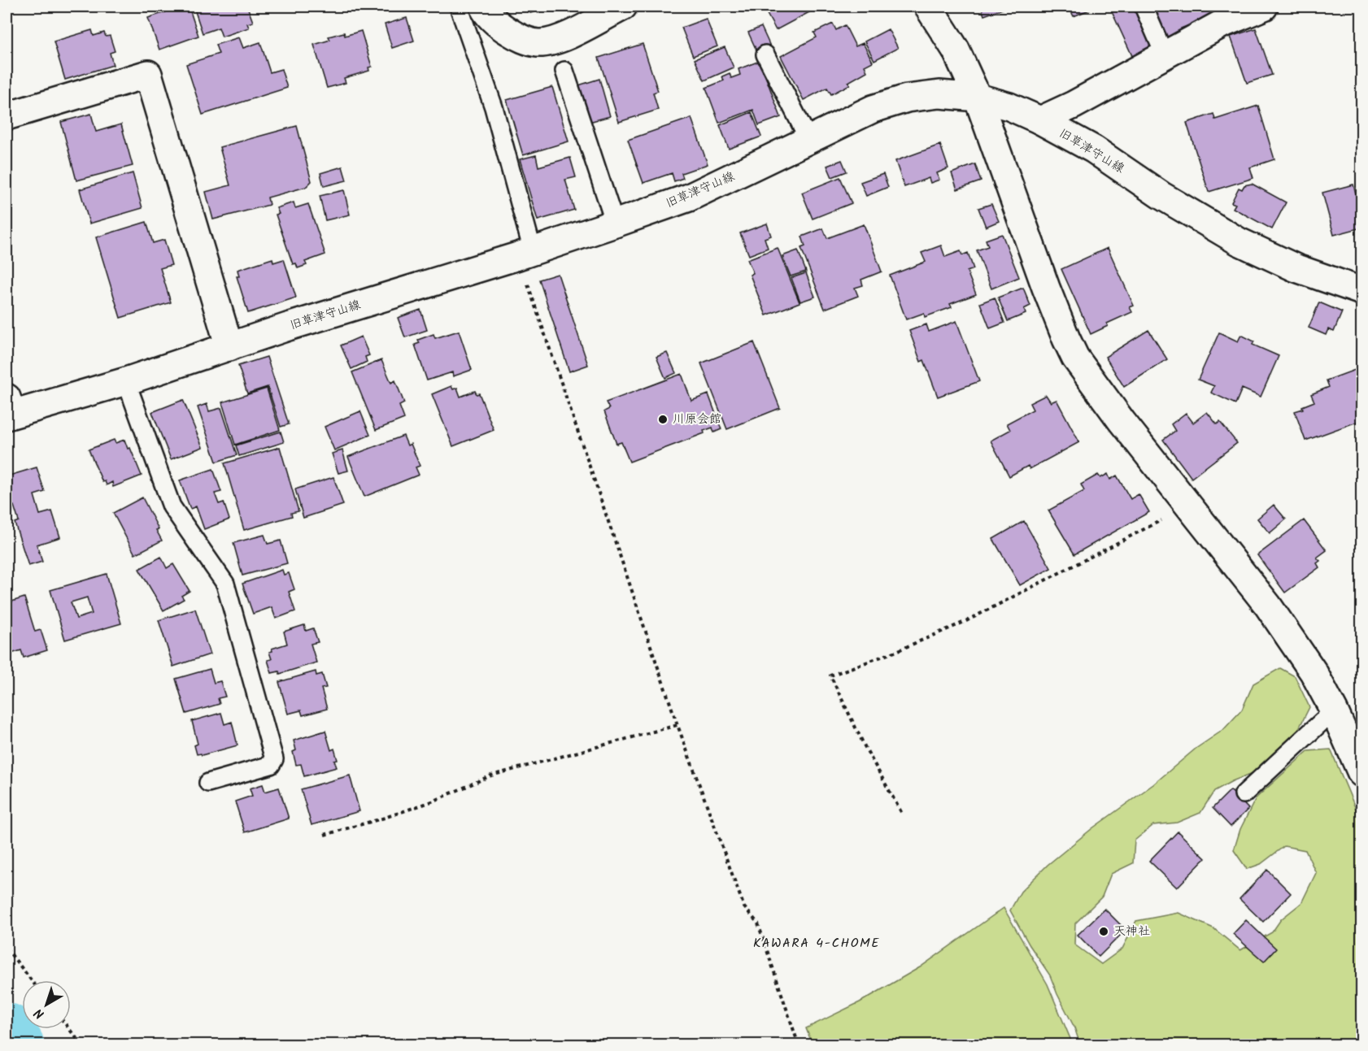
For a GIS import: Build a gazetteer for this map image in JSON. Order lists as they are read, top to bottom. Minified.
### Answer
{"streets":{"street":["旧草津守山線"]},"districts":["KAWARA 4-CHOME"],"places":["川原会館","天神社"],"north":"bottom left"}
